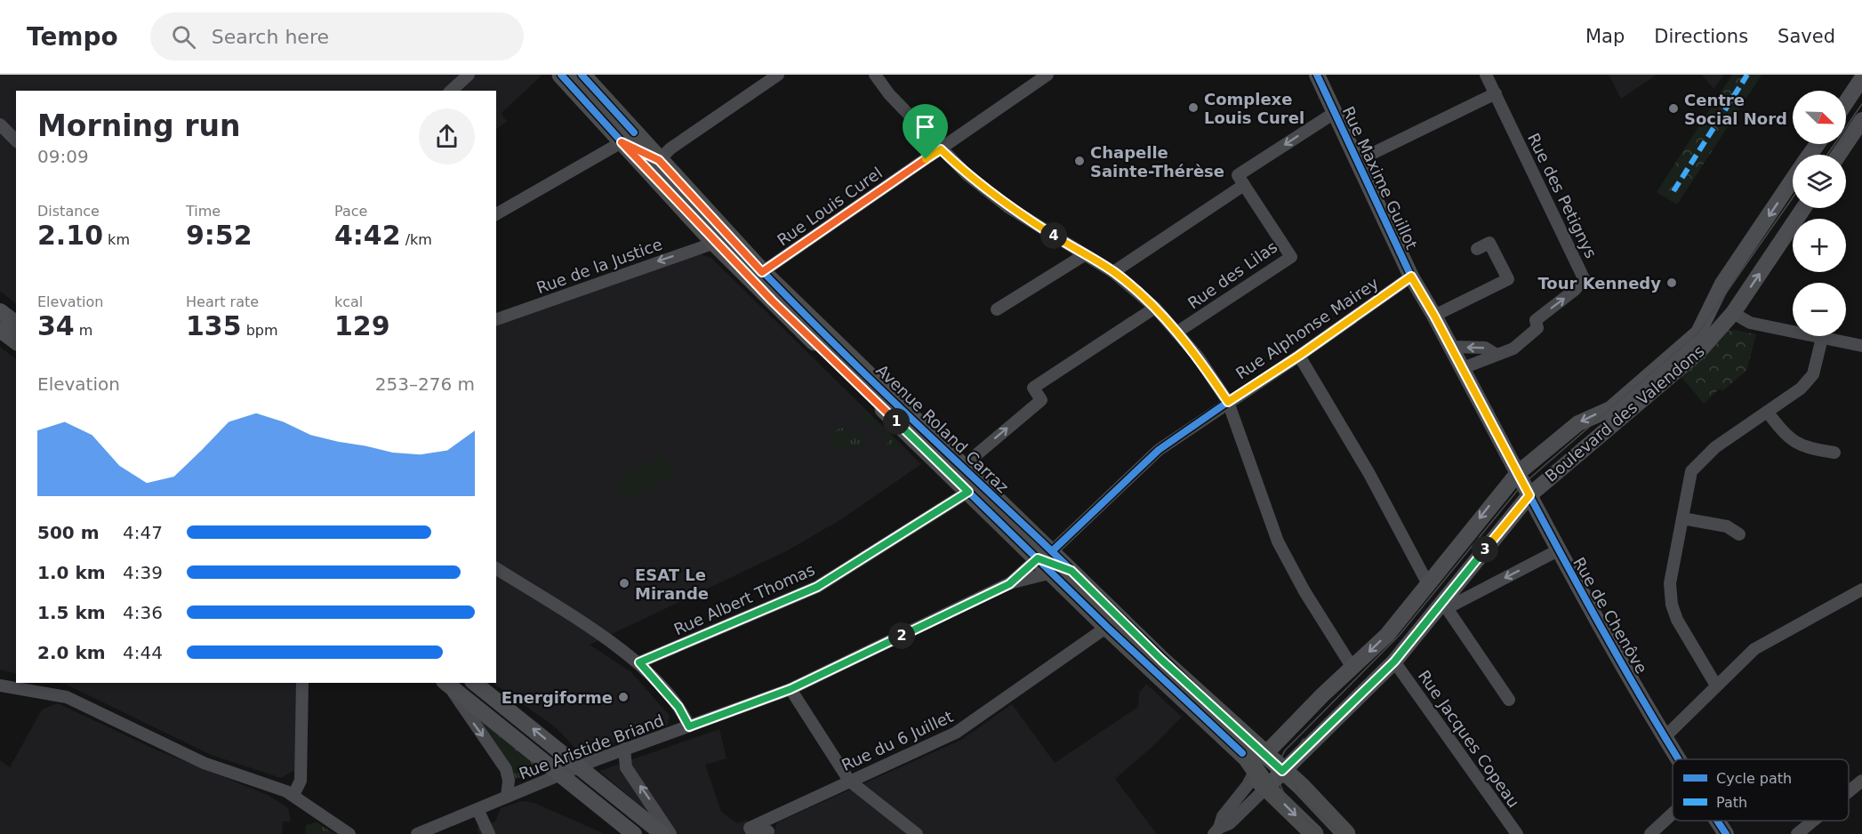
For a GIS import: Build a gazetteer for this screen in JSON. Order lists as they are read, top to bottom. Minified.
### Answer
{"streets":{"main road":["Avenue Roland Carraz"],"street":["Rue Maxime Guillot","Rue des Petignys","Rue Louis Curel","Rue de la Justice","Rue des Lilas","Rue Alphonse Mairey","Boulevard des Valendons","Rue Albert Thomas","Rue de Chenôve","Rue Jacques Copeau","Rue du 6 Juillet","Rue Aristide Briand"]},"crossings":[["Rue Maxime Guillot","Rue des Petignys"],["Rue Maxime Guillot","Rue Alphonse Mairey"],["Rue Maxime Guillot","Rue de Chenôve"],["Rue Louis Curel","Avenue Roland Carraz"],["Rue de la Justice","Avenue Roland Carraz"],["Rue Alphonse Mairey","Avenue Roland Carraz"],["Rue Alphonse Mairey","Rue Aristide Briand"],["Boulevard des Valendons","Rue de Chenôve"],["Boulevard des Valendons","Rue Jacques Copeau"],["Avenue Roland Carraz","Rue Albert Thomas"],["Avenue Roland Carraz","Rue du 6 Juillet"],["Avenue Roland Carraz","Rue Aristide Briand"]],"one_way":["Rue des Petignys"],"places":["Complexe Louis Curel","Centre Social Nord","Chapelle Sainte-Thérèse","Tour Kennedy","ESAT Le Mirande","Energiforme"],"legend":["Cycle path","Path"],"north":"bottom right","page":{"header":"Tempo","search":"Search here","nav":["Map","Directions","Saved"],"map_buttons":["+","−"],"heading":["Morning run","09:09"],"stats":[["Distance","2.10 km"],["Time","9:52"],["Pace","4:42 /km"],["Elevation","34 m"],["Heart rate","135 bpm"],["kcal","129"]],"pins":["4","1","3","2"],"chart":["Elevation","253–276 m"],"list":[{"name":"500 m","note":"4:47"},{"name":"1.0 km","note":"4:39"},{"name":"1.5 km","note":"4:36"},{"name":"2.0 km","note":"4:44"}]}}
